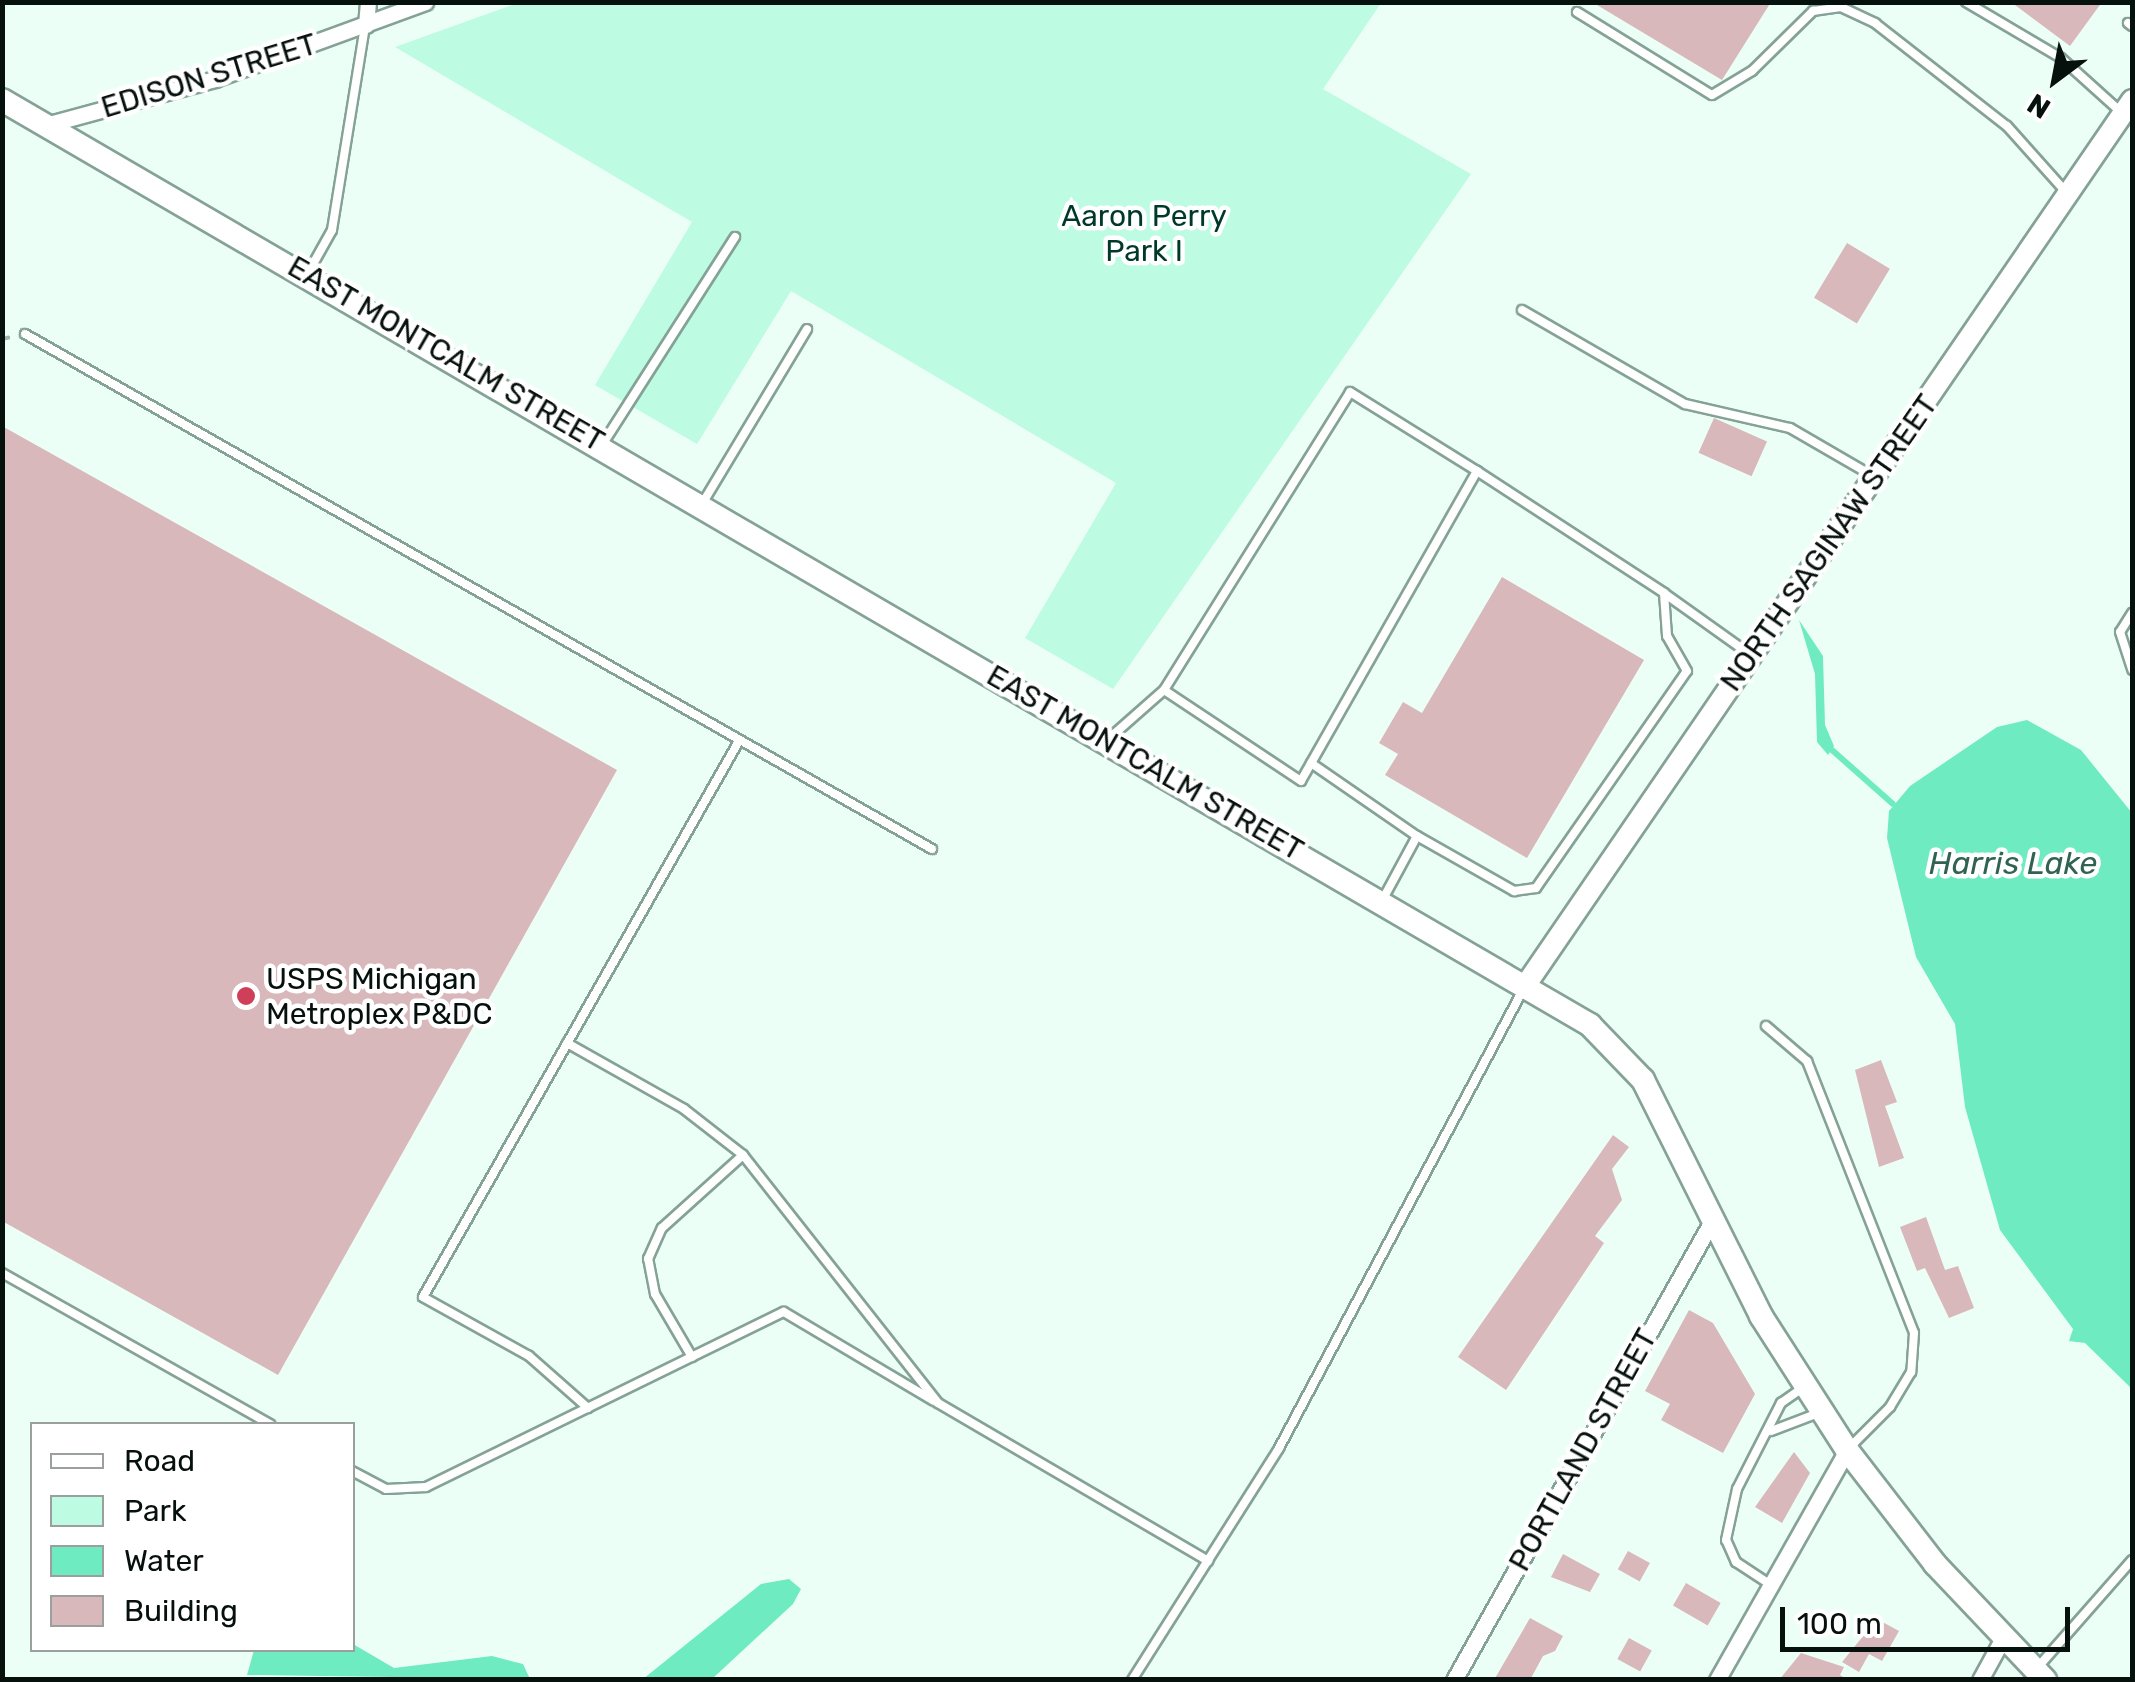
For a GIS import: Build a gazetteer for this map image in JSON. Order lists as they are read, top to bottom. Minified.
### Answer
{"streets":{"main road":["EAST MONTCALM STREET"],"street":["EDISON STREET","NORTH SAGINAW STREET","PORTLAND STREET"]},"crossings":[["EDISON STREET","EAST MONTCALM STREET"],["EAST MONTCALM STREET","NORTH SAGINAW STREET"],["EAST MONTCALM STREET","PORTLAND STREET"]],"water":["Harris Lake"],"parks":["Aaron Perry Park I"],"places":["USPS Michigan Metroplex P&DC"],"legend":["Road","Park","Water","Building"],"scale_bar":"100 m","north":"bottom left"}
